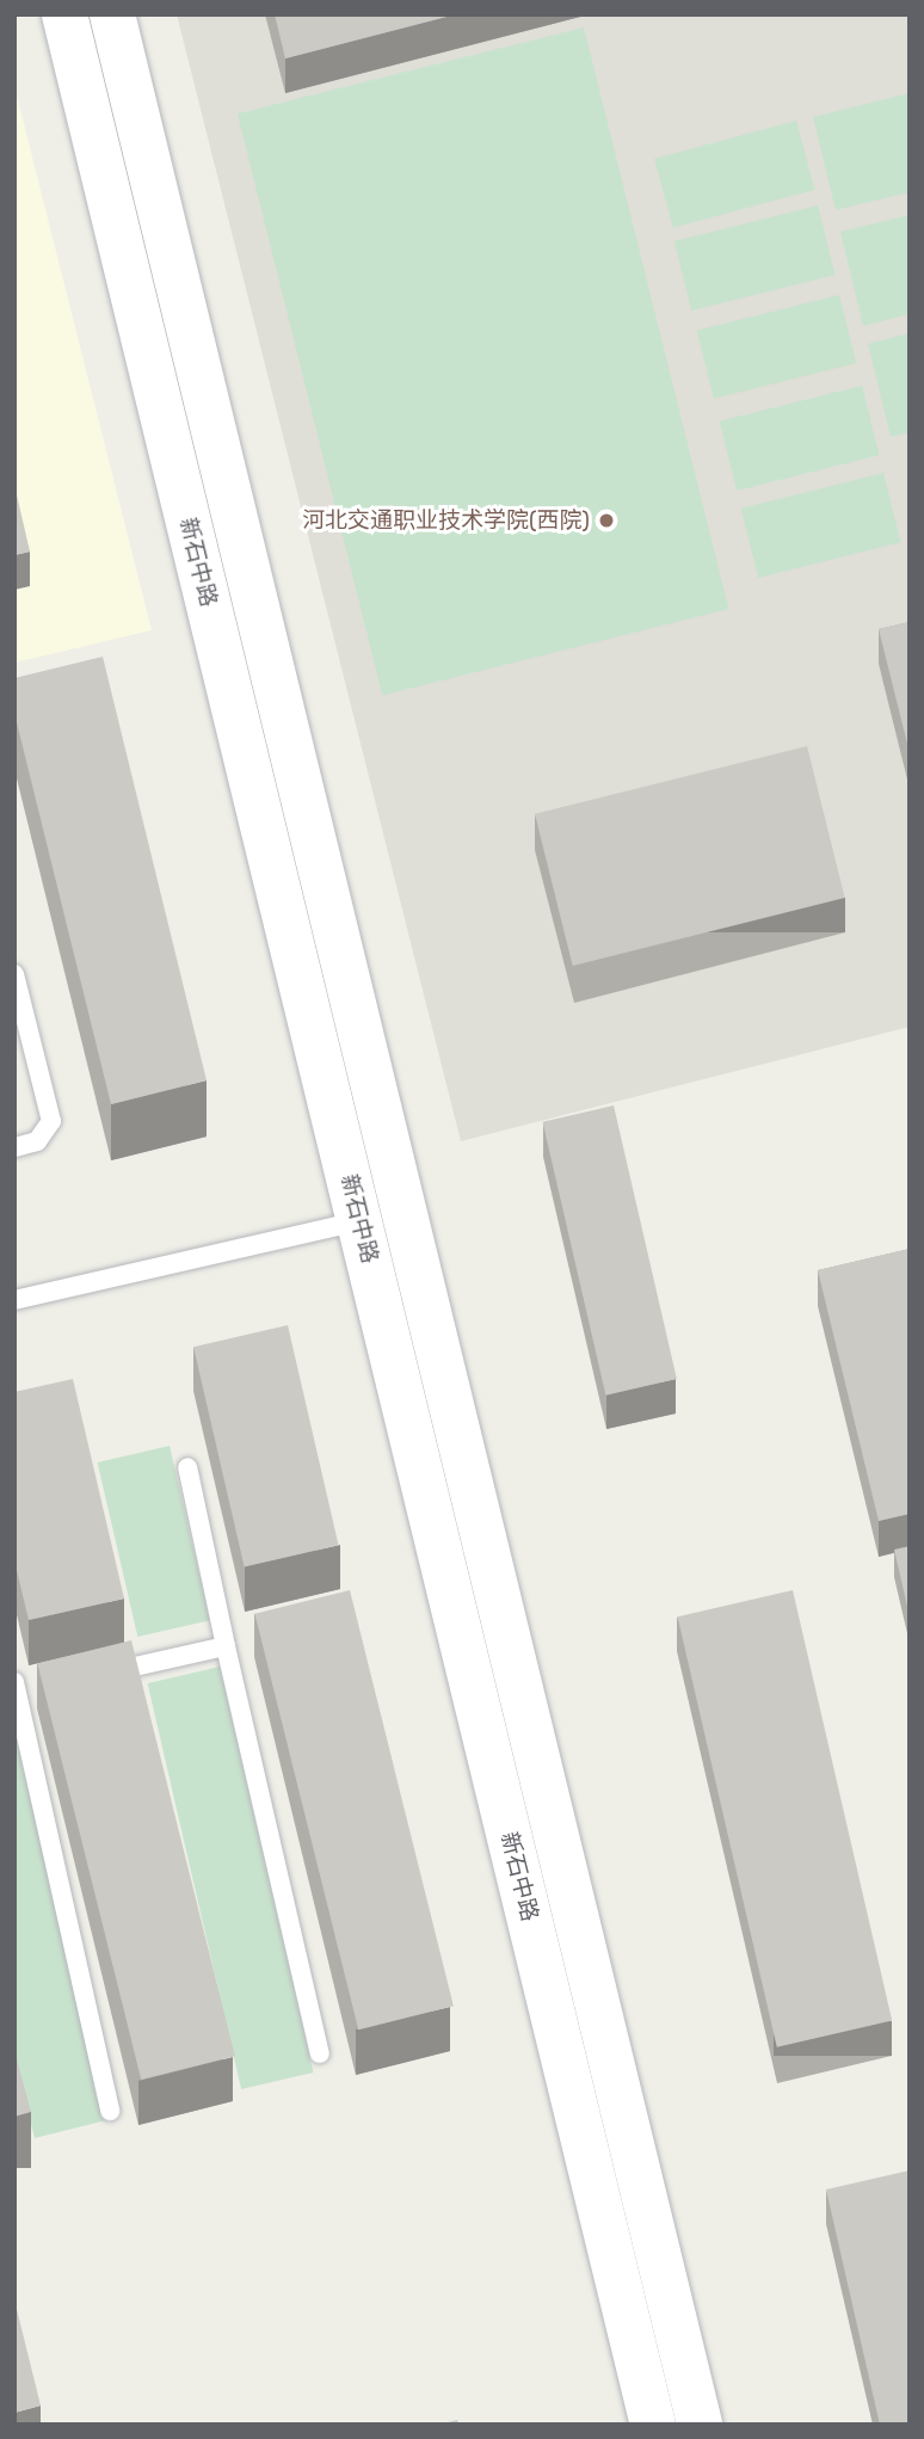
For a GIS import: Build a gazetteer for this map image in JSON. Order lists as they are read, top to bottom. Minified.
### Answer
{"streets":{"main road":["新石中路"]},"places":["河北交通职业技术学院(西院)"]}
